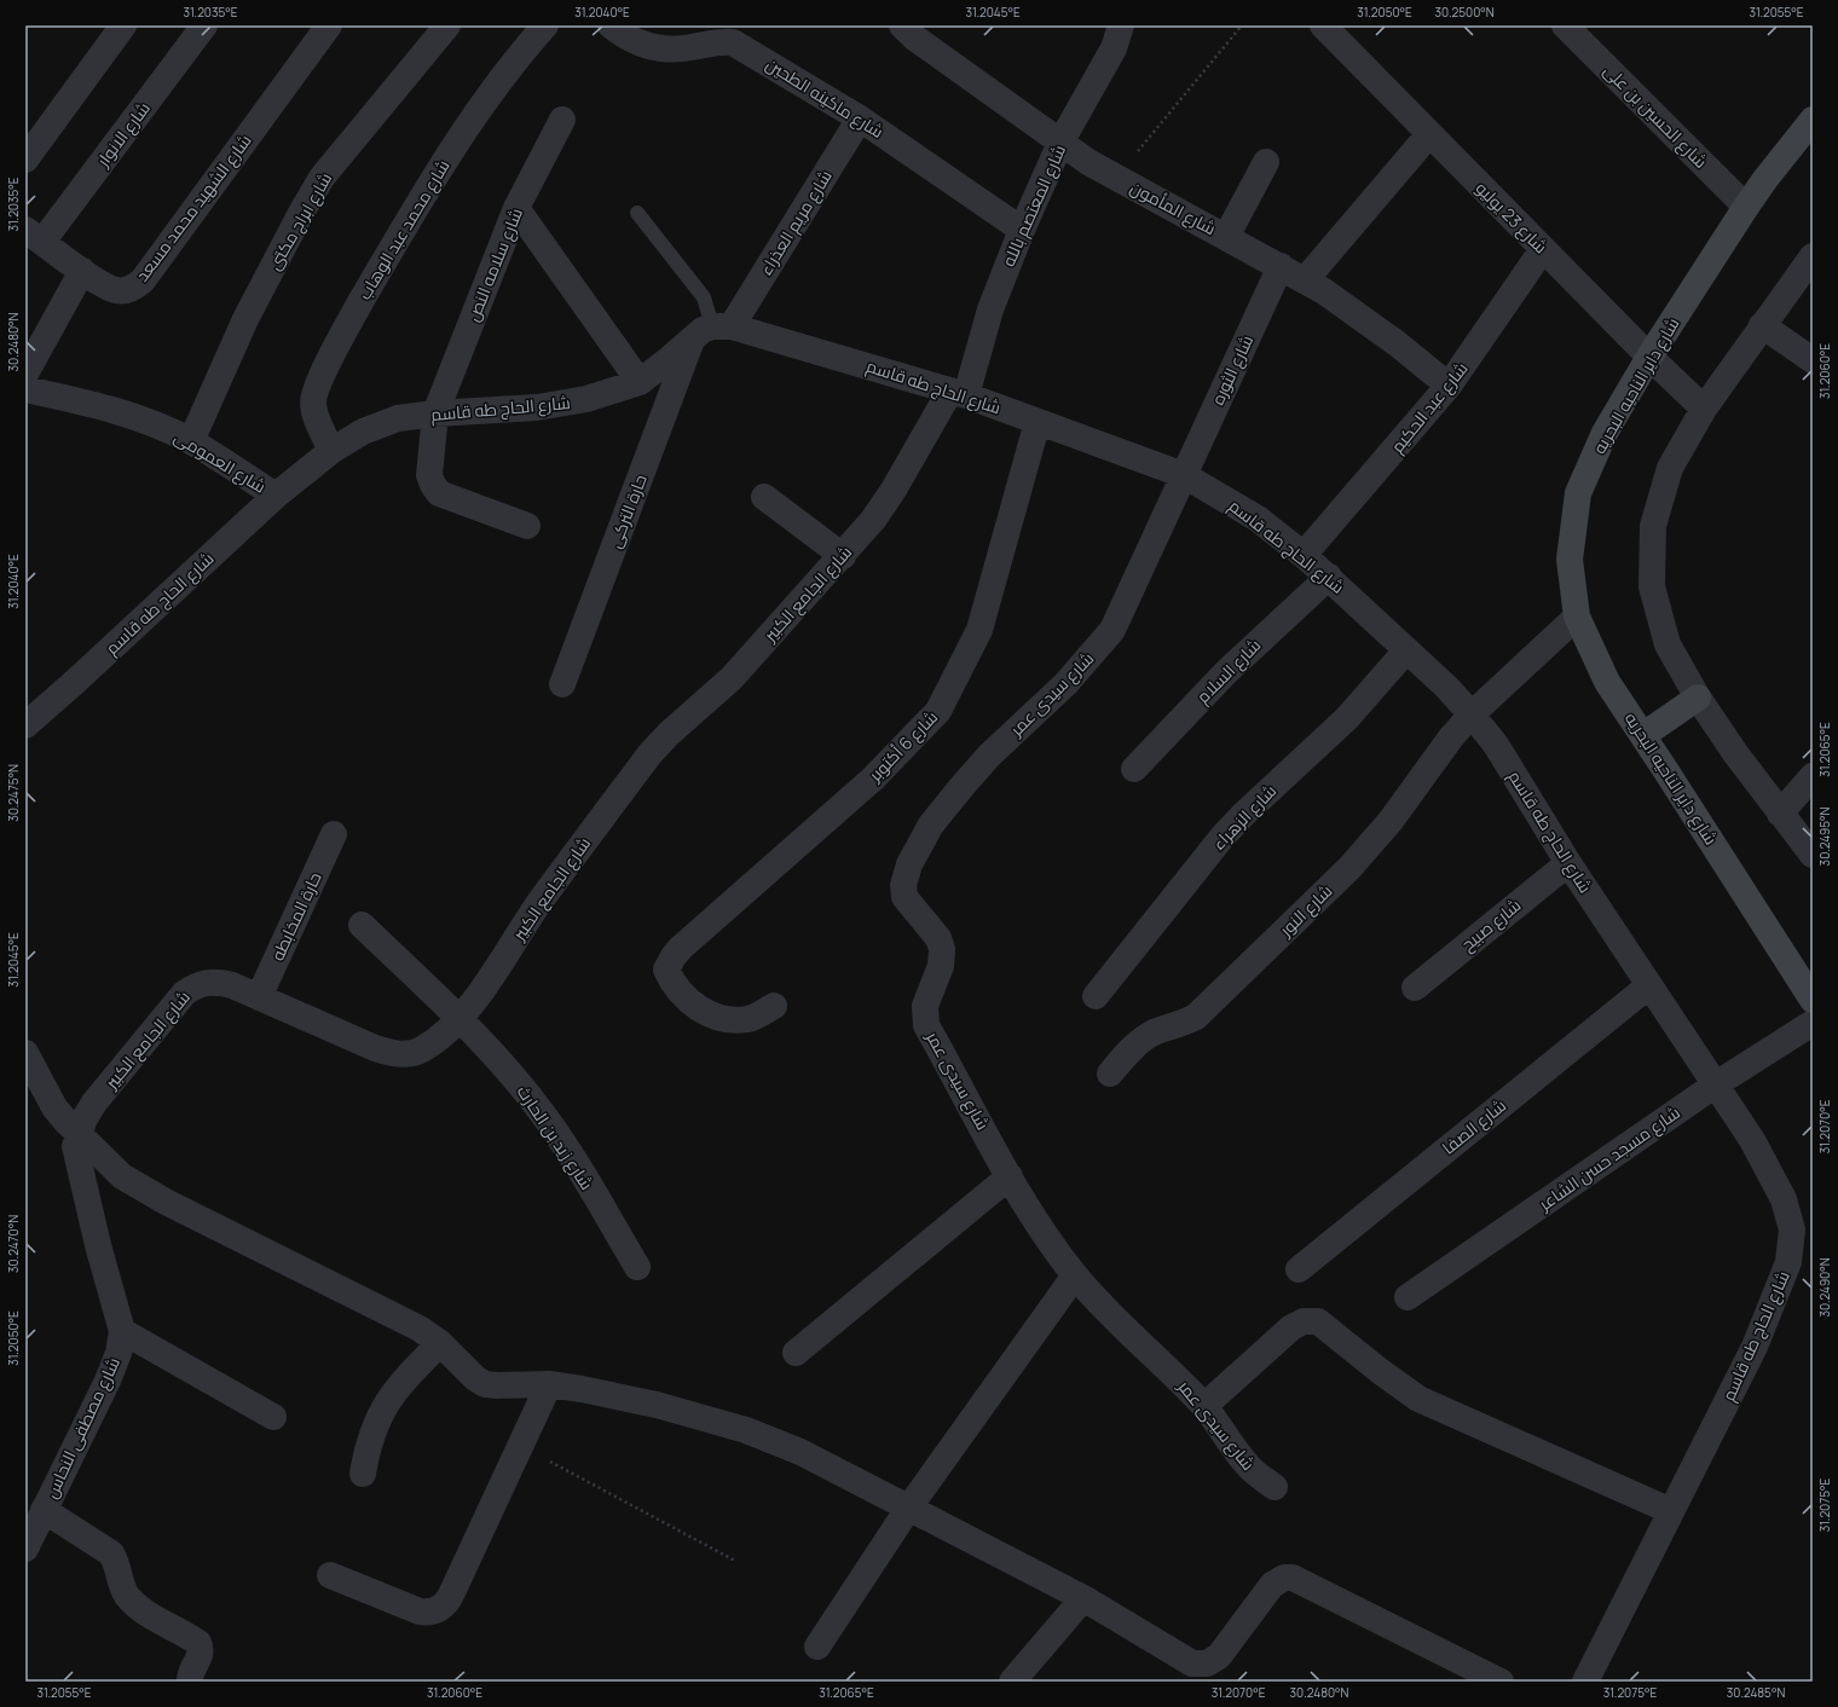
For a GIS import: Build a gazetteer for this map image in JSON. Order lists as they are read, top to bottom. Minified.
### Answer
{"streets":{"street":["شارع ماكينه الطحين","شارع الحسين بن على","شارع الانوار","شارع المعتصم بالله","شارع الشهيد محمد مسعد","شارع المأمون","شارع 23 يوليو","شارع ابراج مكتى","شارع مريم العذراء","شارع محمد عبد الوهاب","شارع سلامه النص","شارع الثوره","شارع داير الناحيه البحريه","شارع الحاج طه قاسم","شارع عبد الحكيم","شارع العمومى","حارة التركى","شارع الجامع الكبير","شارع السلام","شارع سيدى عمر","شارع 6 أكتوبر","شارع الزهراء","شارع النور","حارة المخابطه","شارع صبيح","شارع الصفا","شارع زيد بن الحارث","شارع مسجد حسن الشاعر","شارع مصطفى النحاس"]},"crossings":[["شارع ماكينه الطحين","شارع المعتصم بالله"],["شارع ماكينه الطحين","شارع مريم العذراء"],["شارع الحسين بن على","شارع داير الناحيه البحريه"],["شارع الانوار","شارع الشهيد محمد مسعد"],["شارع المعتصم بالله","شارع المأمون"],["شارع المعتصم بالله","شارع الحاج طه قاسم"],["شارع المعتصم بالله","شارع الجامع الكبير"],["شارع المأمون","شارع الثوره"],["شارع المأمون","شارع عبد الحكيم"],["شارع 23 يوليو","شارع داير الناحيه البحريه"],["شارع 23 يوليو","شارع عبد الحكيم"],["شارع ابراج مكتى","شارع العمومى"],["شارع مريم العذراء","شارع الحاج طه قاسم"],["شارع مريم العذراء","حارة التركى"],["شارع محمد عبد الوهاب","شارع الحاج طه قاسم"],["شارع سلامه النص","شارع الحاج طه قاسم"],["شارع الثوره","شارع الحاج طه قاسم"],["شارع الثوره","شارع سيدى عمر"],["شارع داير الناحيه البحريه","شارع النور"],["شارع الحاج طه قاسم","شارع عبد الحكيم"],["شارع الحاج طه قاسم","شارع العمومى"],["شارع الحاج طه قاسم","حارة التركى"],["شارع الحاج طه قاسم","شارع الجامع الكبير"],["شارع الحاج طه قاسم","شارع السلام"],["شارع الحاج طه قاسم","شارع سيدى عمر"],["شارع الحاج طه قاسم","شارع 6 أكتوبر"],["شارع الحاج طه قاسم","شارع الزهراء"],["شارع الحاج طه قاسم","شارع النور"],["شارع الحاج طه قاسم","شارع صبيح"],["شارع الحاج طه قاسم","شارع الصفا"],["شارع الحاج طه قاسم","شارع مسجد حسن الشاعر"],["شارع الجامع الكبير","حارة المخابطه"],["شارع الجامع الكبير","شارع زيد بن الحارث"],["شارع الجامع الكبير","شارع مصطفى النحاس"]],"coordinates":["31.2035°E","31.2040°E","31.2045°E","31.2050°E","30.2500°N","31.2055°E","30.2480°N","31.2060°E","31.2065°E","30.2475°N","30.2495°N","31.2070°E","30.2470°N","30.2490°N","31.2075°E","30.2485°N"]}
